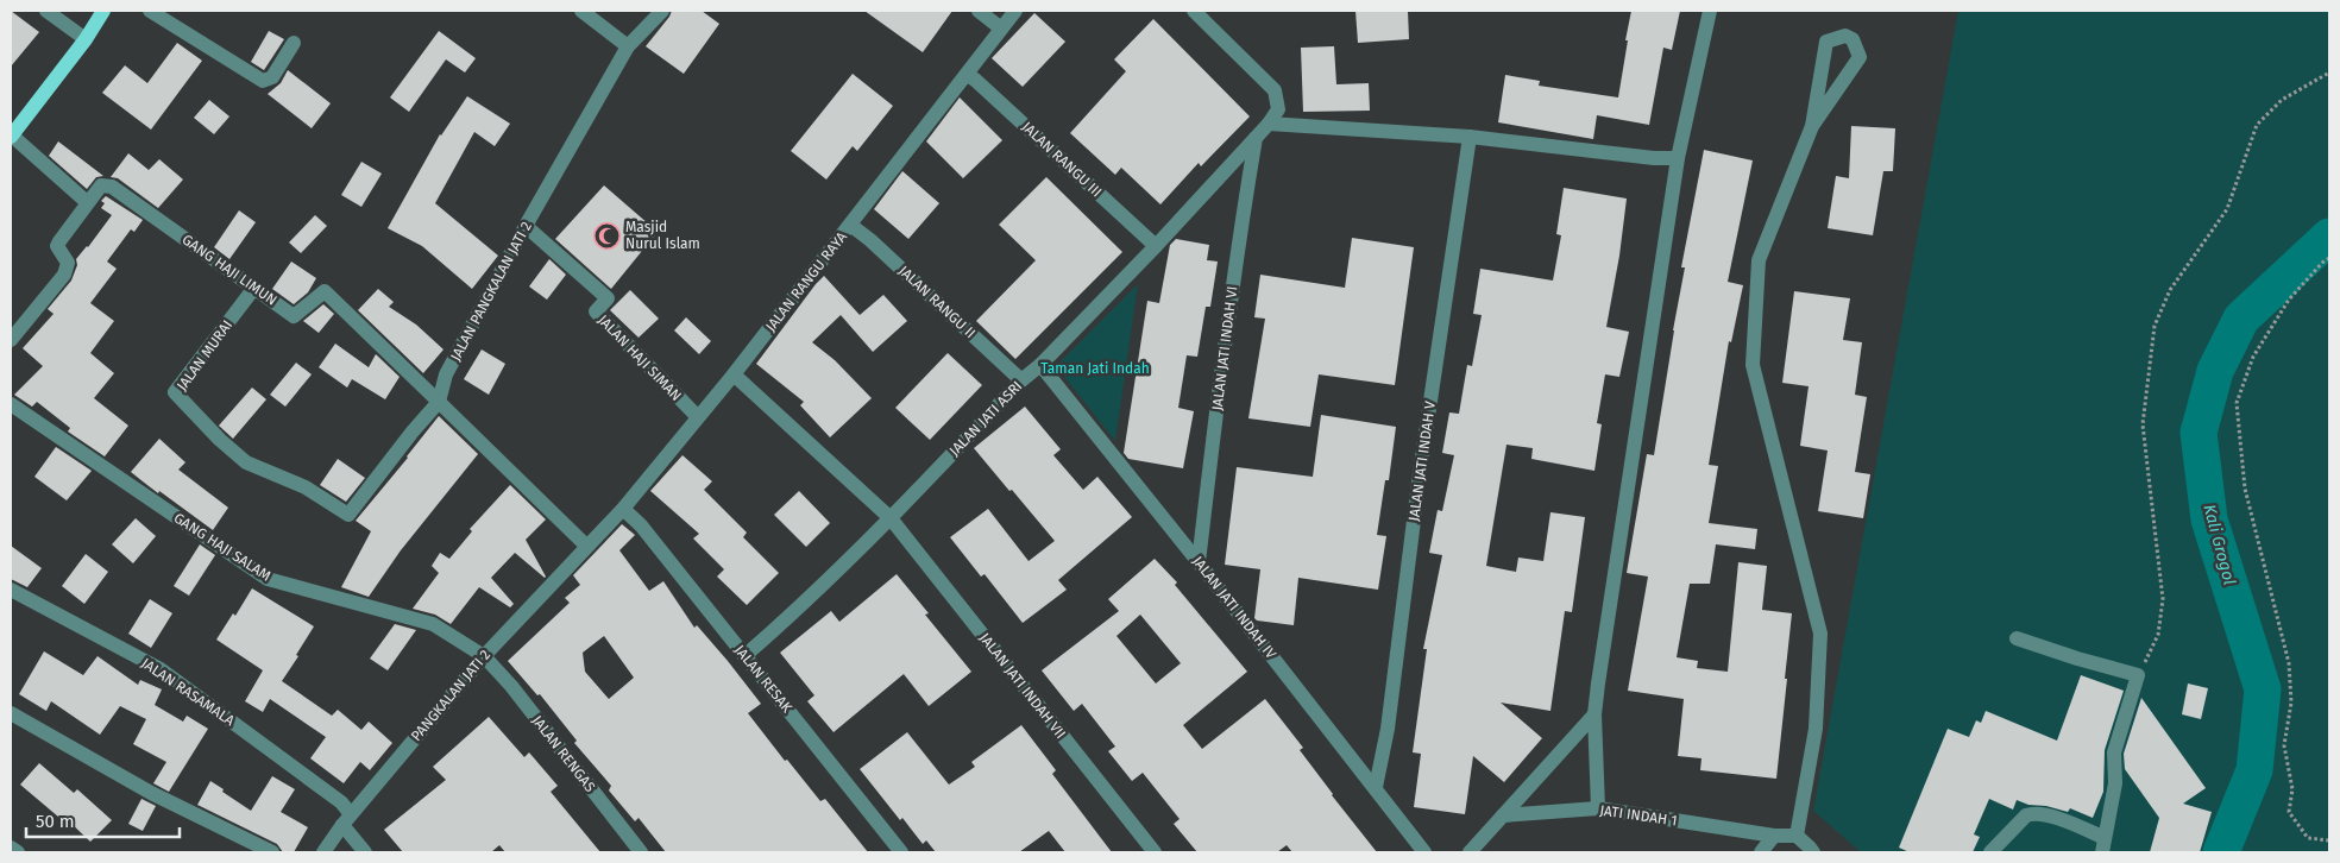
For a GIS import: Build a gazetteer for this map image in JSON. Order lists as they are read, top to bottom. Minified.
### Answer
{"streets":{"street":["JALAN RANGU III","GANG HAJI LIMUN","JALAN RANGU RAYA","JALAN PANGKALAN JATI 2","JALAN RANGU II","JALAN JATI INDAH VI","JALAN MURAI","JALAN HAJI SIMAN","JALAN JATI ASRI","JALAN JATI INDAH V","GANG HAJI SALAM","JALAN JATI INDAH IV","JALAN RESAK","JALAN JATI INDAH VII","JALAN RASAMALA","PANGKALAN JATI 2","JALAN RENGAS","JATI INDAH 1"]},"crossings":[["JALAN RANGU III","JALAN RANGU RAYA"],["JALAN RANGU III","JALAN JATI ASRI"],["GANG HAJI LIMUN","JALAN PANGKALAN JATI 2"],["GANG HAJI LIMUN","JALAN MURAI"],["JALAN RANGU RAYA","JALAN RANGU II"],["JALAN RANGU RAYA","JALAN HAJI SIMAN"],["JALAN RANGU RAYA","JALAN RESAK"],["JALAN RANGU RAYA","JALAN JATI INDAH VII"],["JALAN RANGU RAYA","PANGKALAN JATI 2"],["JALAN PANGKALAN JATI 2","JALAN MURAI"],["JALAN PANGKALAN JATI 2","JALAN HAJI SIMAN"],["JALAN RANGU II","JALAN JATI ASRI"],["JALAN JATI INDAH VI","JALAN JATI ASRI"],["JALAN JATI INDAH VI","JALAN JATI INDAH IV"],["JALAN JATI ASRI","JALAN JATI INDAH IV"],["JALAN JATI ASRI","JALAN RESAK"],["JALAN JATI ASRI","JALAN JATI INDAH VII"],["JALAN JATI INDAH V","JALAN JATI INDAH IV"],["GANG HAJI SALAM","PANGKALAN JATI 2"],["GANG HAJI SALAM","JALAN RENGAS"],["JALAN RASAMALA","PANGKALAN JATI 2"],["PANGKALAN JATI 2","JALAN RENGAS"]],"water":["Kali Grogol"],"parks":["Taman Jati Indah"],"places":{"mosque":["Masjid Nurul Islam"]},"scale_bar":"50 m"}
